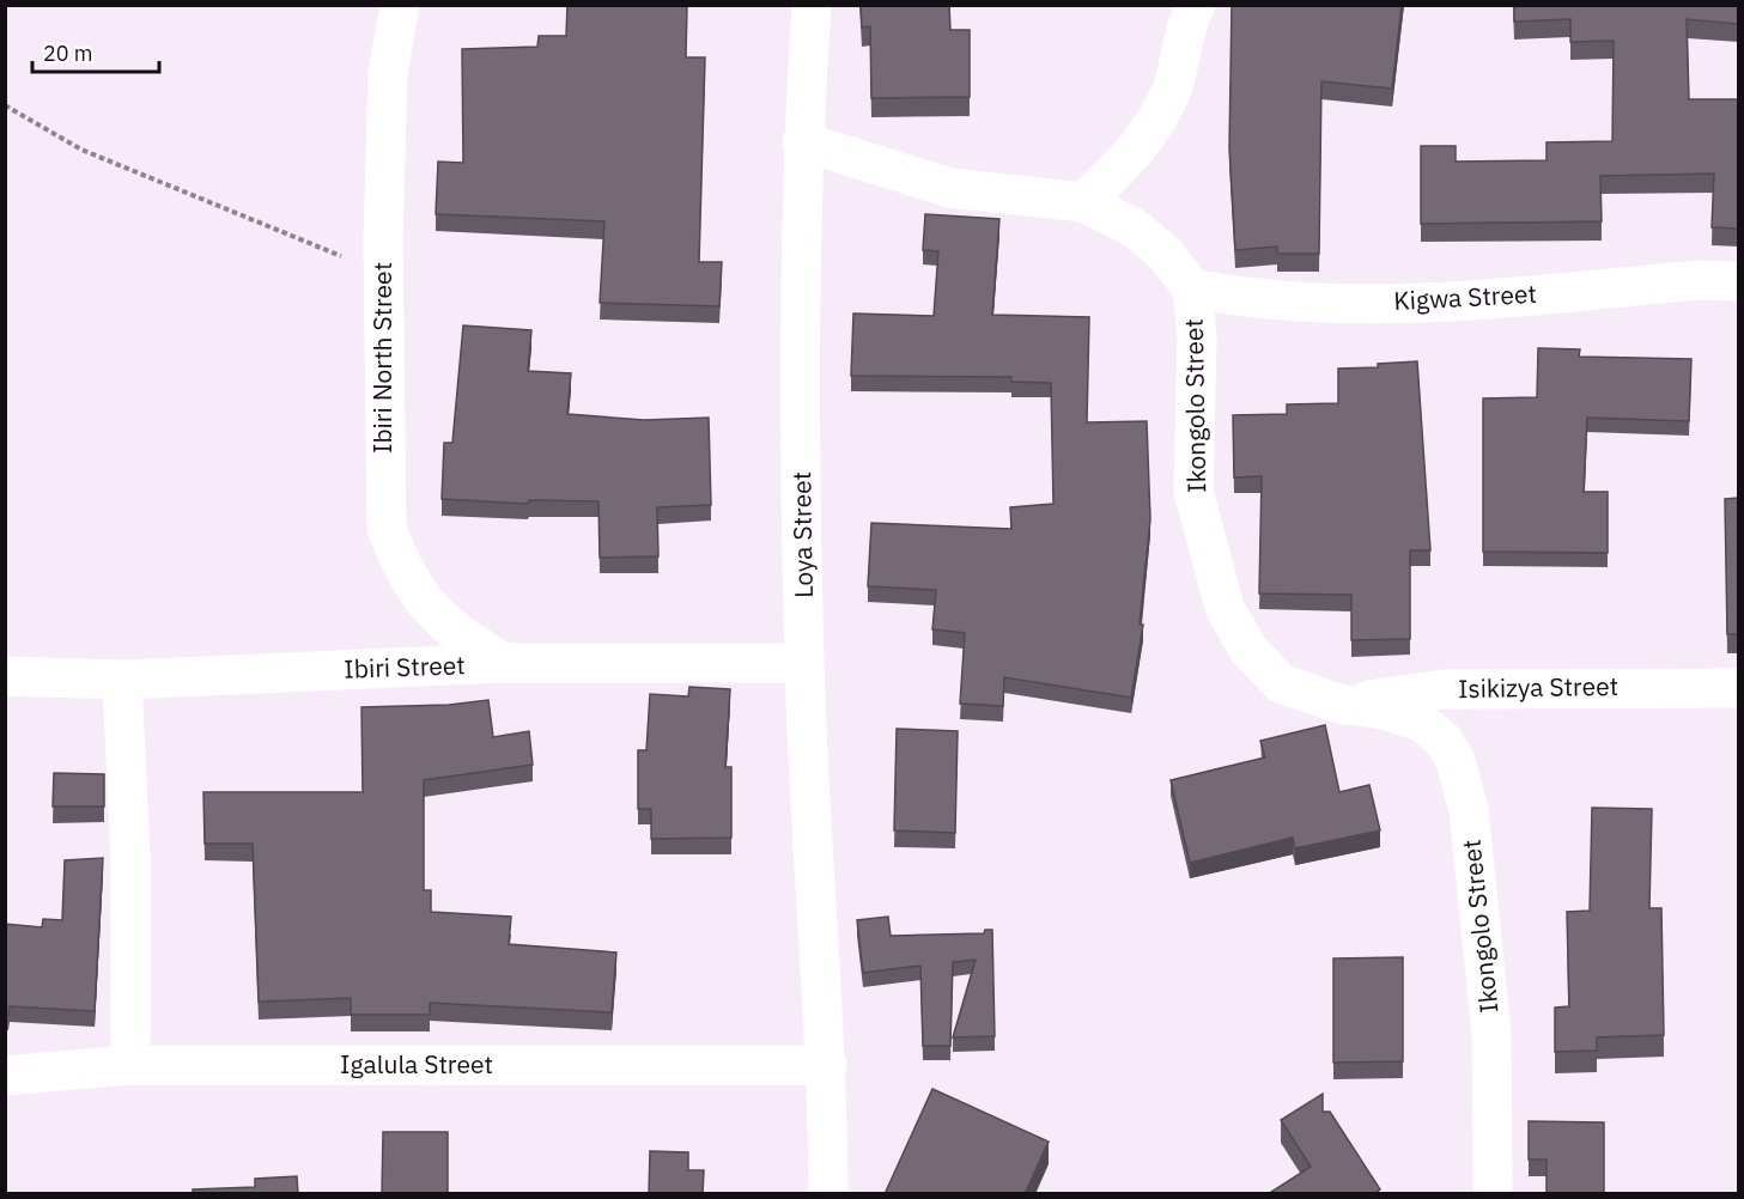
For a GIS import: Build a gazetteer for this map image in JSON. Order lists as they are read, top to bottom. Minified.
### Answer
{"streets":{"street":["Kigwa Street","Ibiri North Street","Ikongolo Street","Loya Street","Ibiri Street","Isikizya Street","Igalula Street"]},"crossings":[["Kigwa Street","Ikongolo Street"],["Ibiri North Street","Ibiri Street"],["Ikongolo Street","Loya Street"],["Ikongolo Street","Isikizya Street"],["Loya Street","Ibiri Street"],["Loya Street","Igalula Street"]],"scale_bar":"20 m"}
